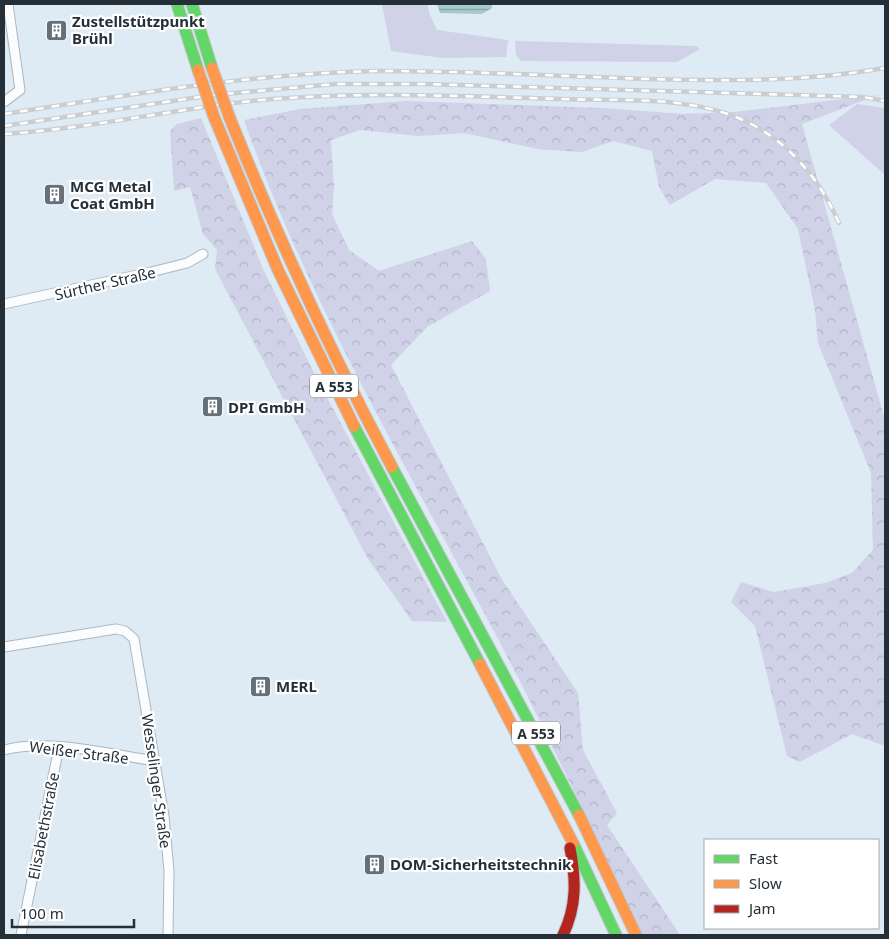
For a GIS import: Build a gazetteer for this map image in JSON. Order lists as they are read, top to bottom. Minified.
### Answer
{"streets":{"highway":["A 553"],"street":["Sürther Straße","Weißer Straße","Wesselinger Straße","Elisabethstraße"]},"crossings":[["Weißer Straße","Wesselinger Straße"],["Weißer Straße","Elisabethstraße"]],"places":{"building":["Zustellstützpunkt Brühl","MCG Metal Coat GmbH","DPI GmbH","MERL","DOM-Sicherheitstechnik"]},"legend":["Fast","Slow","Jam"],"scale_bar":"100 m"}
